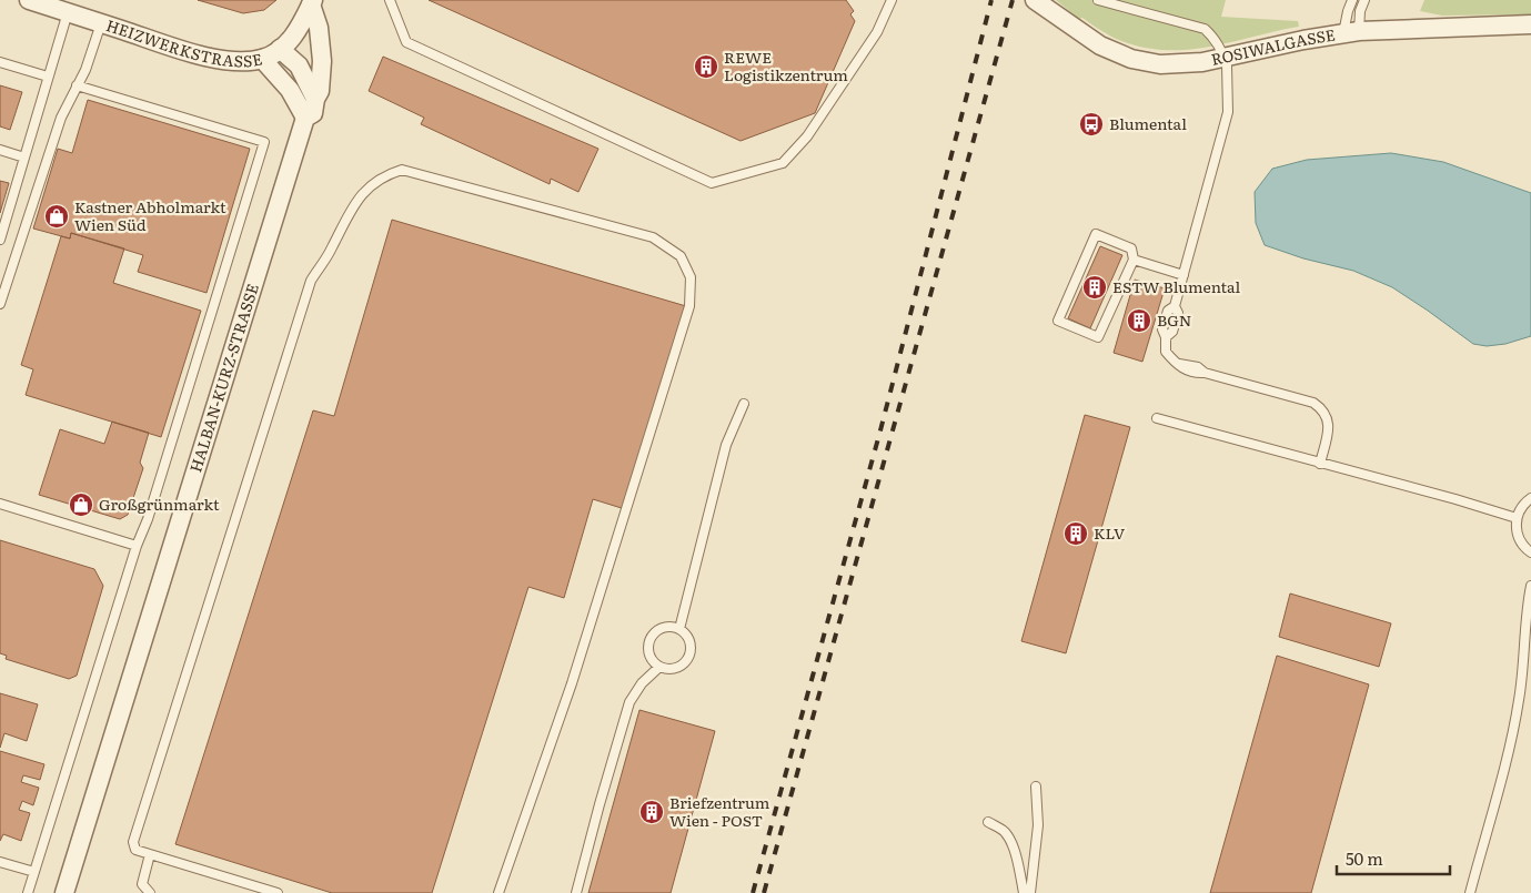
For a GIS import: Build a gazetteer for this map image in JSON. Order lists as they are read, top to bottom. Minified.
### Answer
{"streets":{"street":["HEIZWERKSTRASSE","ROSIWALGASSE","HALBAN-KURZ-STRASSE"]},"crossings":[["HEIZWERKSTRASSE","HALBAN-KURZ-STRASSE"]],"places":{"building":["REWE Logistikzentrum","ESTW Blumental","BGN","KLV","Briefzentrum Wien - POST"],"bus stop":["Blumental"],"shop":["Kastner Abholmarkt Wien Süd","Großgrünmarkt"]},"scale_bar":"50 m"}
